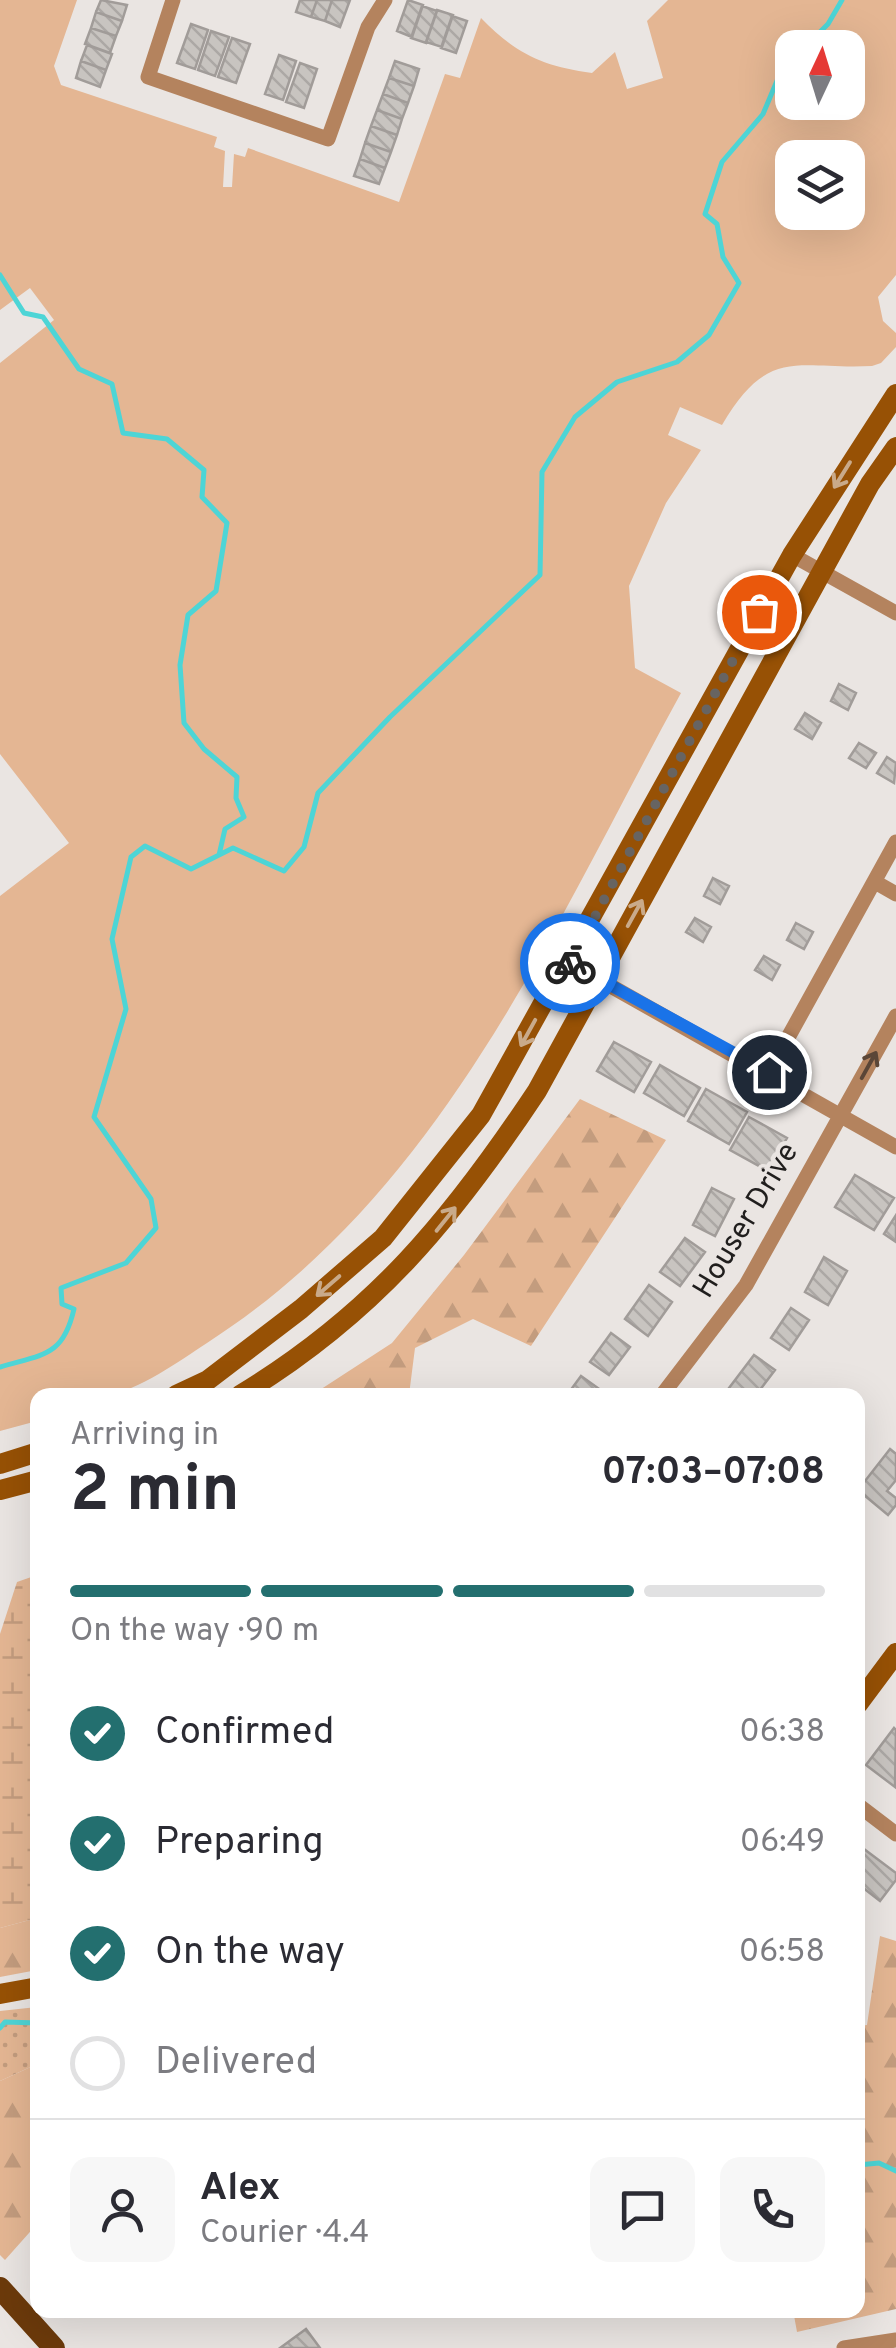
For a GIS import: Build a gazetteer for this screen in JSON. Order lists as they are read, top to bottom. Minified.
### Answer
{"streets":{"street":["Houser Drive"]},"north":"top","page":{"heading":["2 min","Arriving in","07:03–07:08"],"panel":["Alex","Courier · 4.4"],"bar":"On the way · 90 m","list":[["Confirmed","06:38"],["Preparing","06:49"],["On the way","06:58"],"Delivered"]}}
